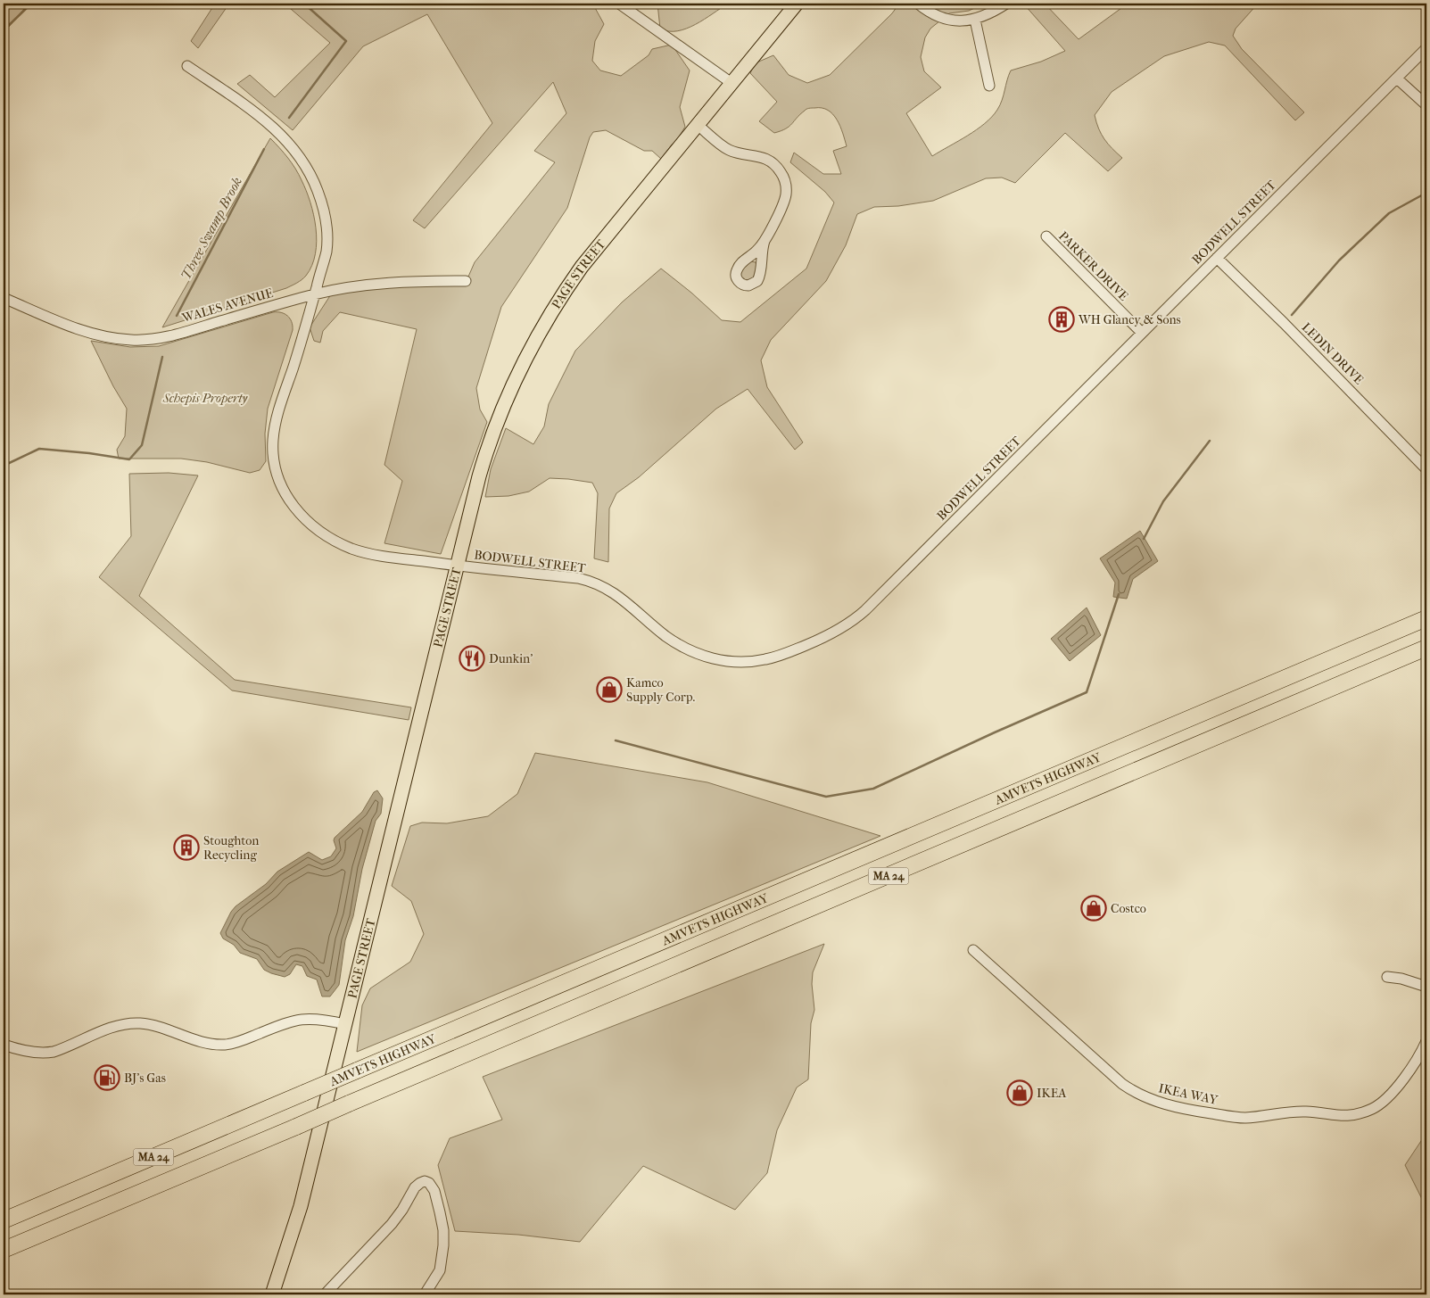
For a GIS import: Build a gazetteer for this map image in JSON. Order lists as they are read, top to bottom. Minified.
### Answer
{"streets":{"highway":["AMVETS HIGHWAY","MA 24"],"main road":["PAGE STREET"],"street":["BODWELL STREET","PARKER DRIVE","WALES AVENUE","LEDIN DRIVE","IKEA WAY"]},"crossings":[["BODWELL STREET","PARKER DRIVE"],["BODWELL STREET","PAGE STREET"],["BODWELL STREET","WALES AVENUE"],["BODWELL STREET","LEDIN DRIVE"]],"water":["Three Swamp Brook"],"parks":["Schepis Property"],"places":{"building":["WH Glancy & Sons","Stoughton Recycling"],"restaurant":["Dunkin'"],"shop":["Kamco Supply Corp.","Costco","IKEA"],"fuel station":["BJ's Gas"]}}
